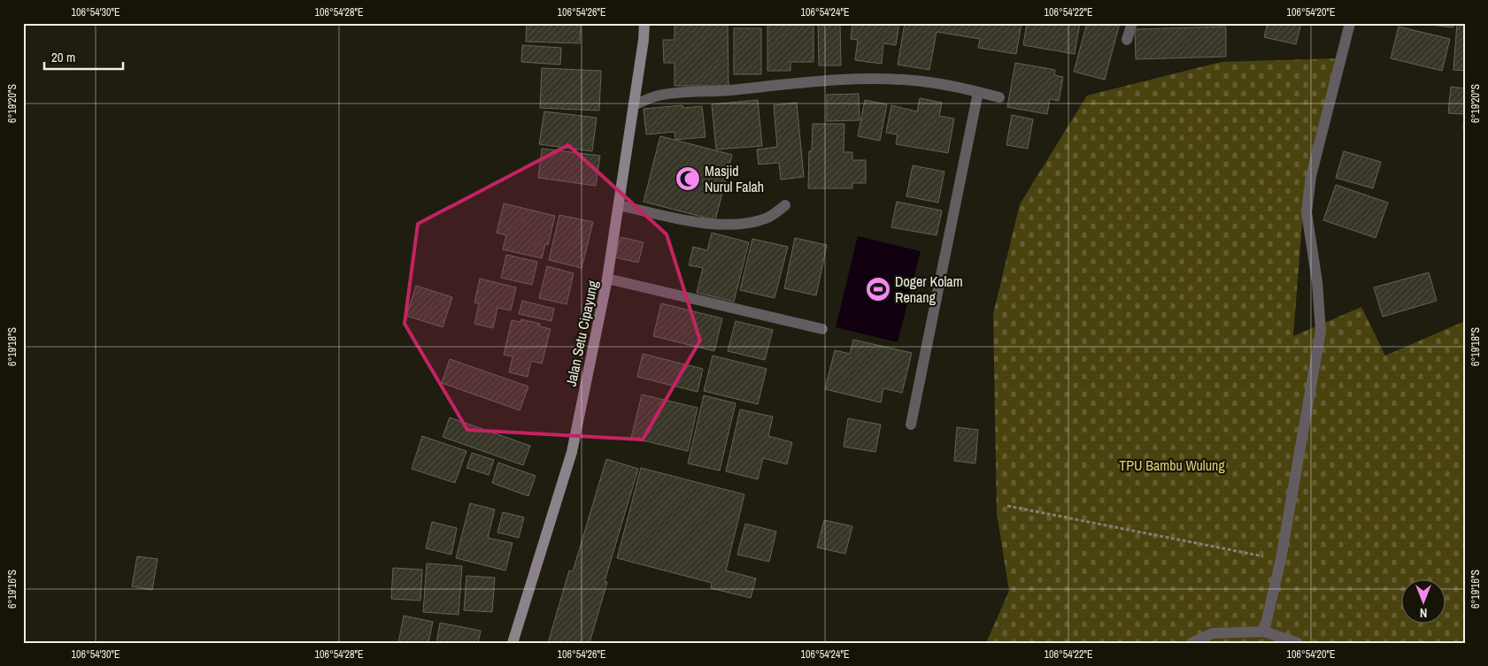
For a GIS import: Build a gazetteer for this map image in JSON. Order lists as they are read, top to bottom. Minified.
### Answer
{"streets":{"street":["Jalan Setu Cipayung"]},"parks":["TPU Bambu Wulung"],"places":{"mosque":["Masjid Nurul Falah"],"sports":["Doger Kolam Renang"]},"scale_bar":"20 m","north":"bottom","coordinates":["106°54'30\"E","106°54'28\"E","106°54'26\"E","106°54'24\"E","106°54'22\"E","106°54'20\"E","6°19'20\"S","6°19'18\"S","6°19'16\"S"]}
